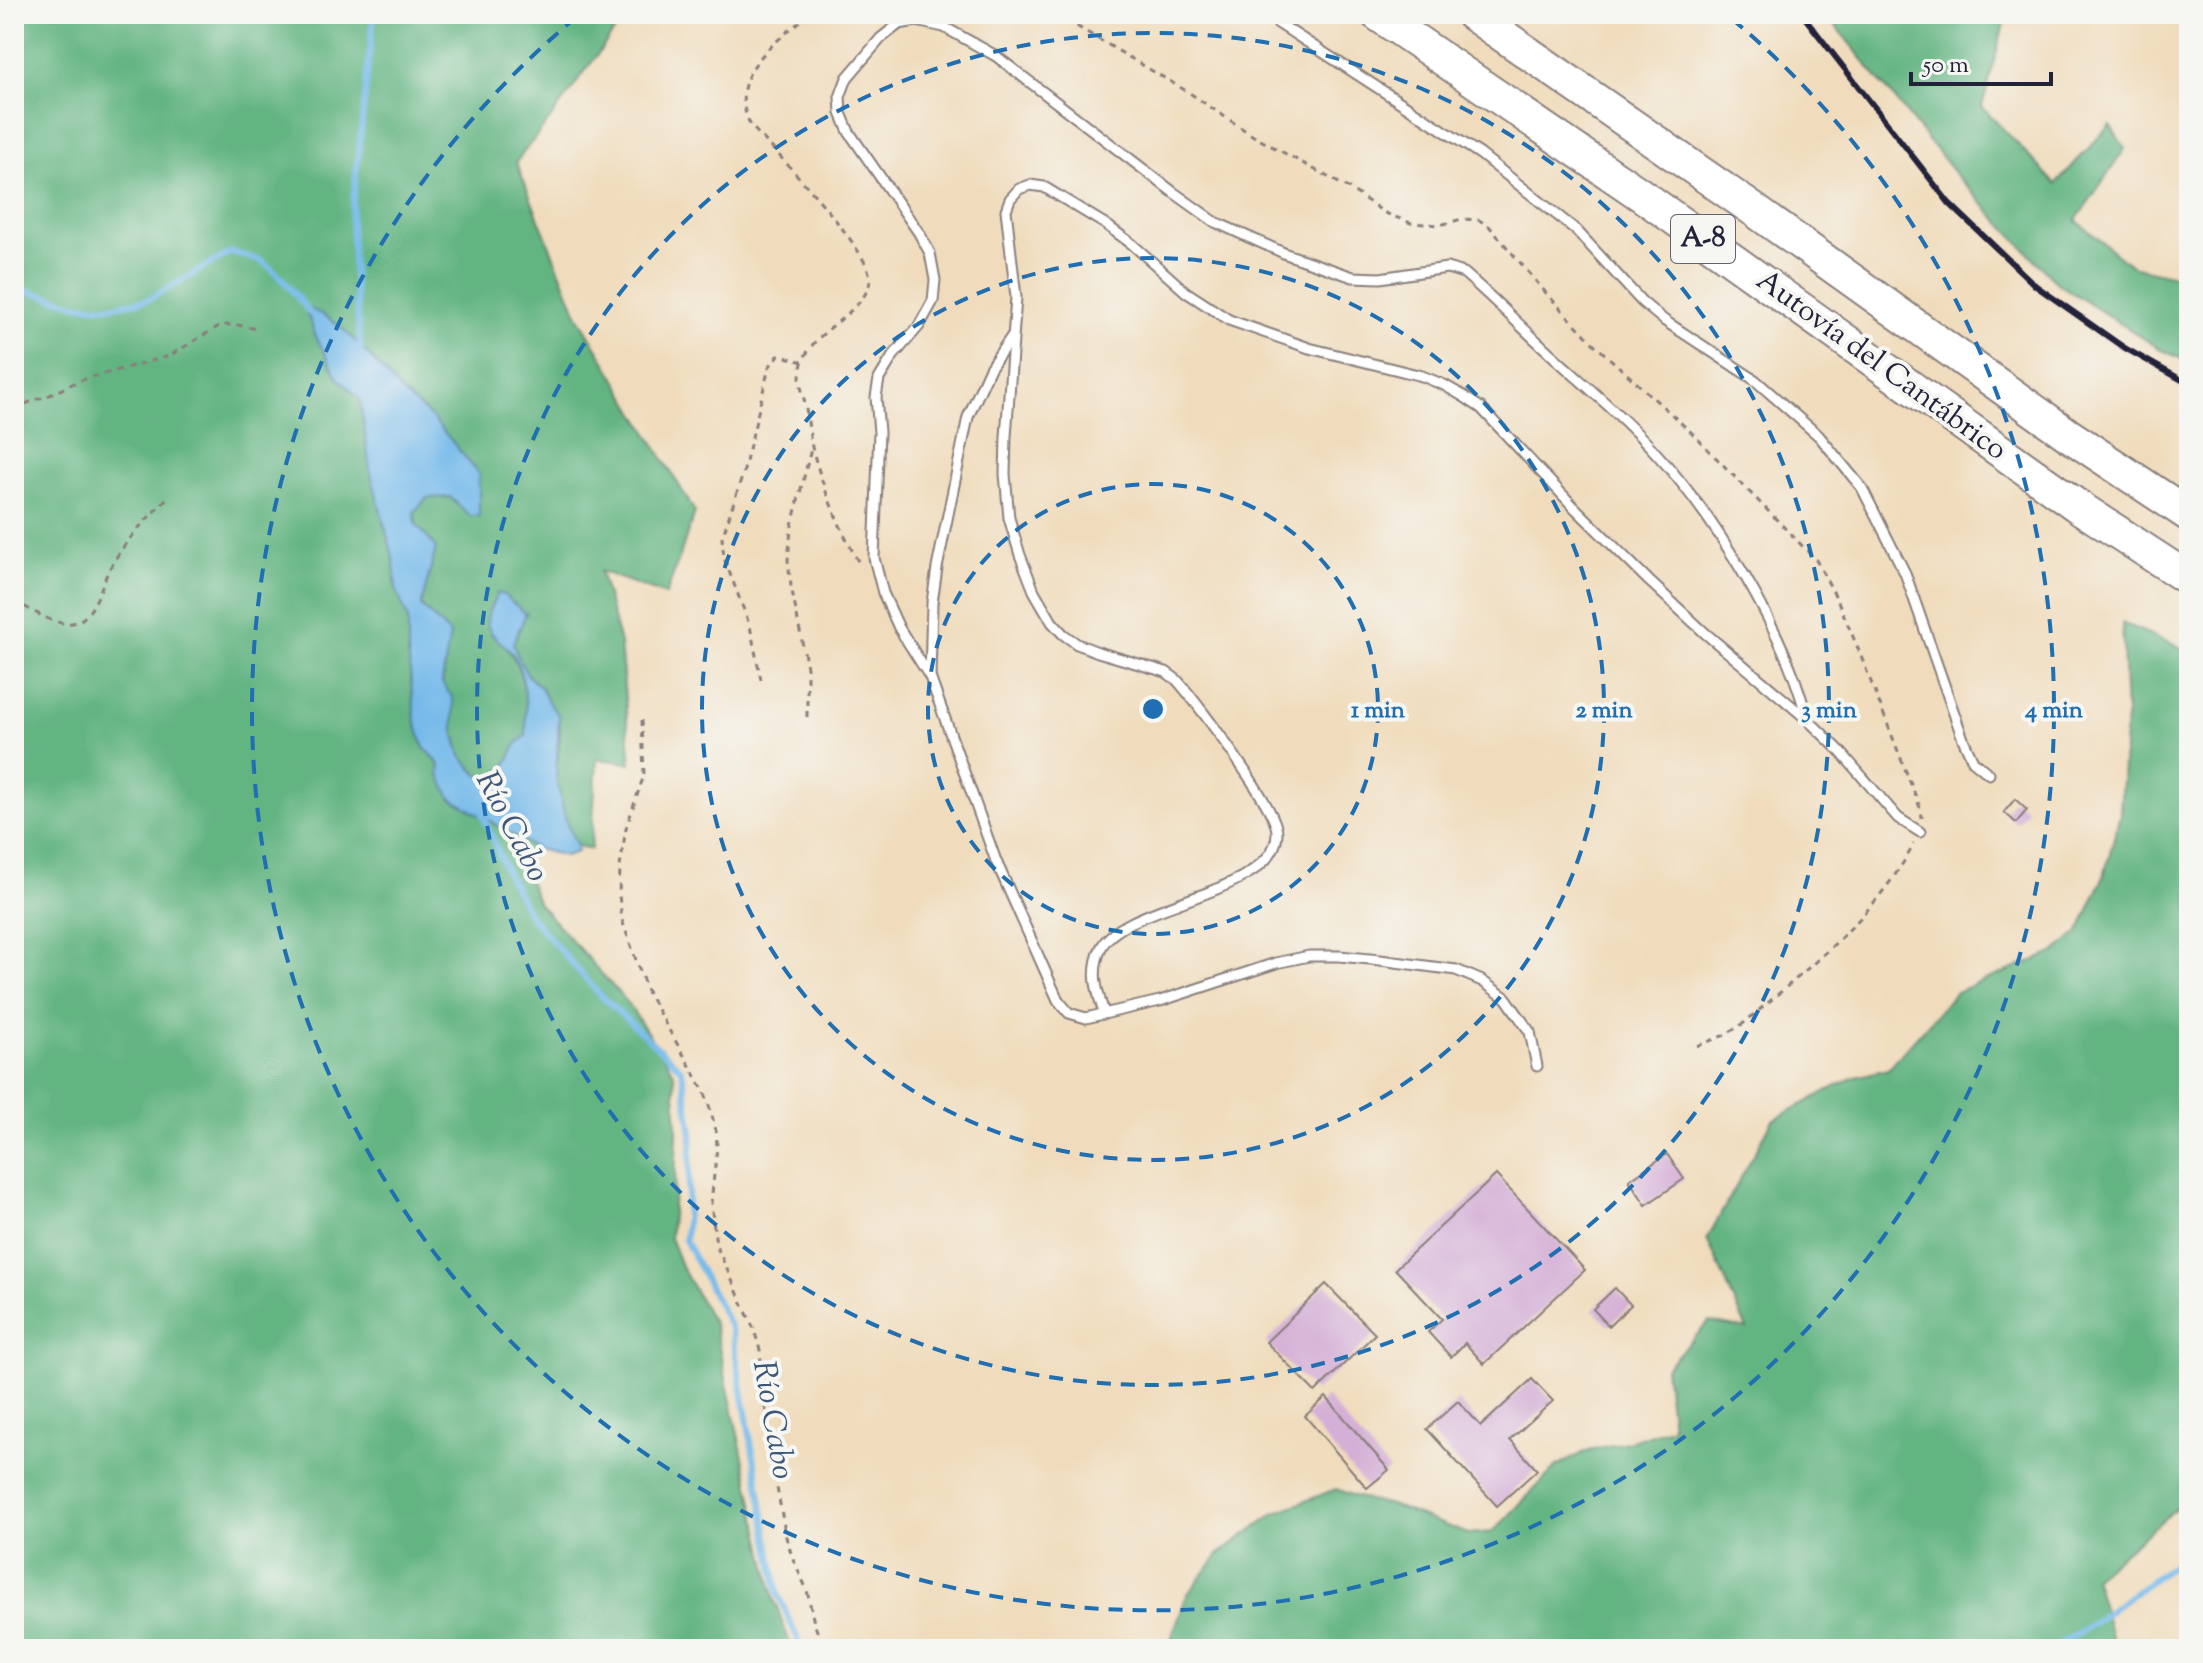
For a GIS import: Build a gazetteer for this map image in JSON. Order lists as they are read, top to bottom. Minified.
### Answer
{"streets":{"highway":["A-8","Autovía del Cantábrico"]},"water":["Río Cabo"],"scale_bar":"50 m","rings":["1 min","2 min","3 min","4 min"]}
